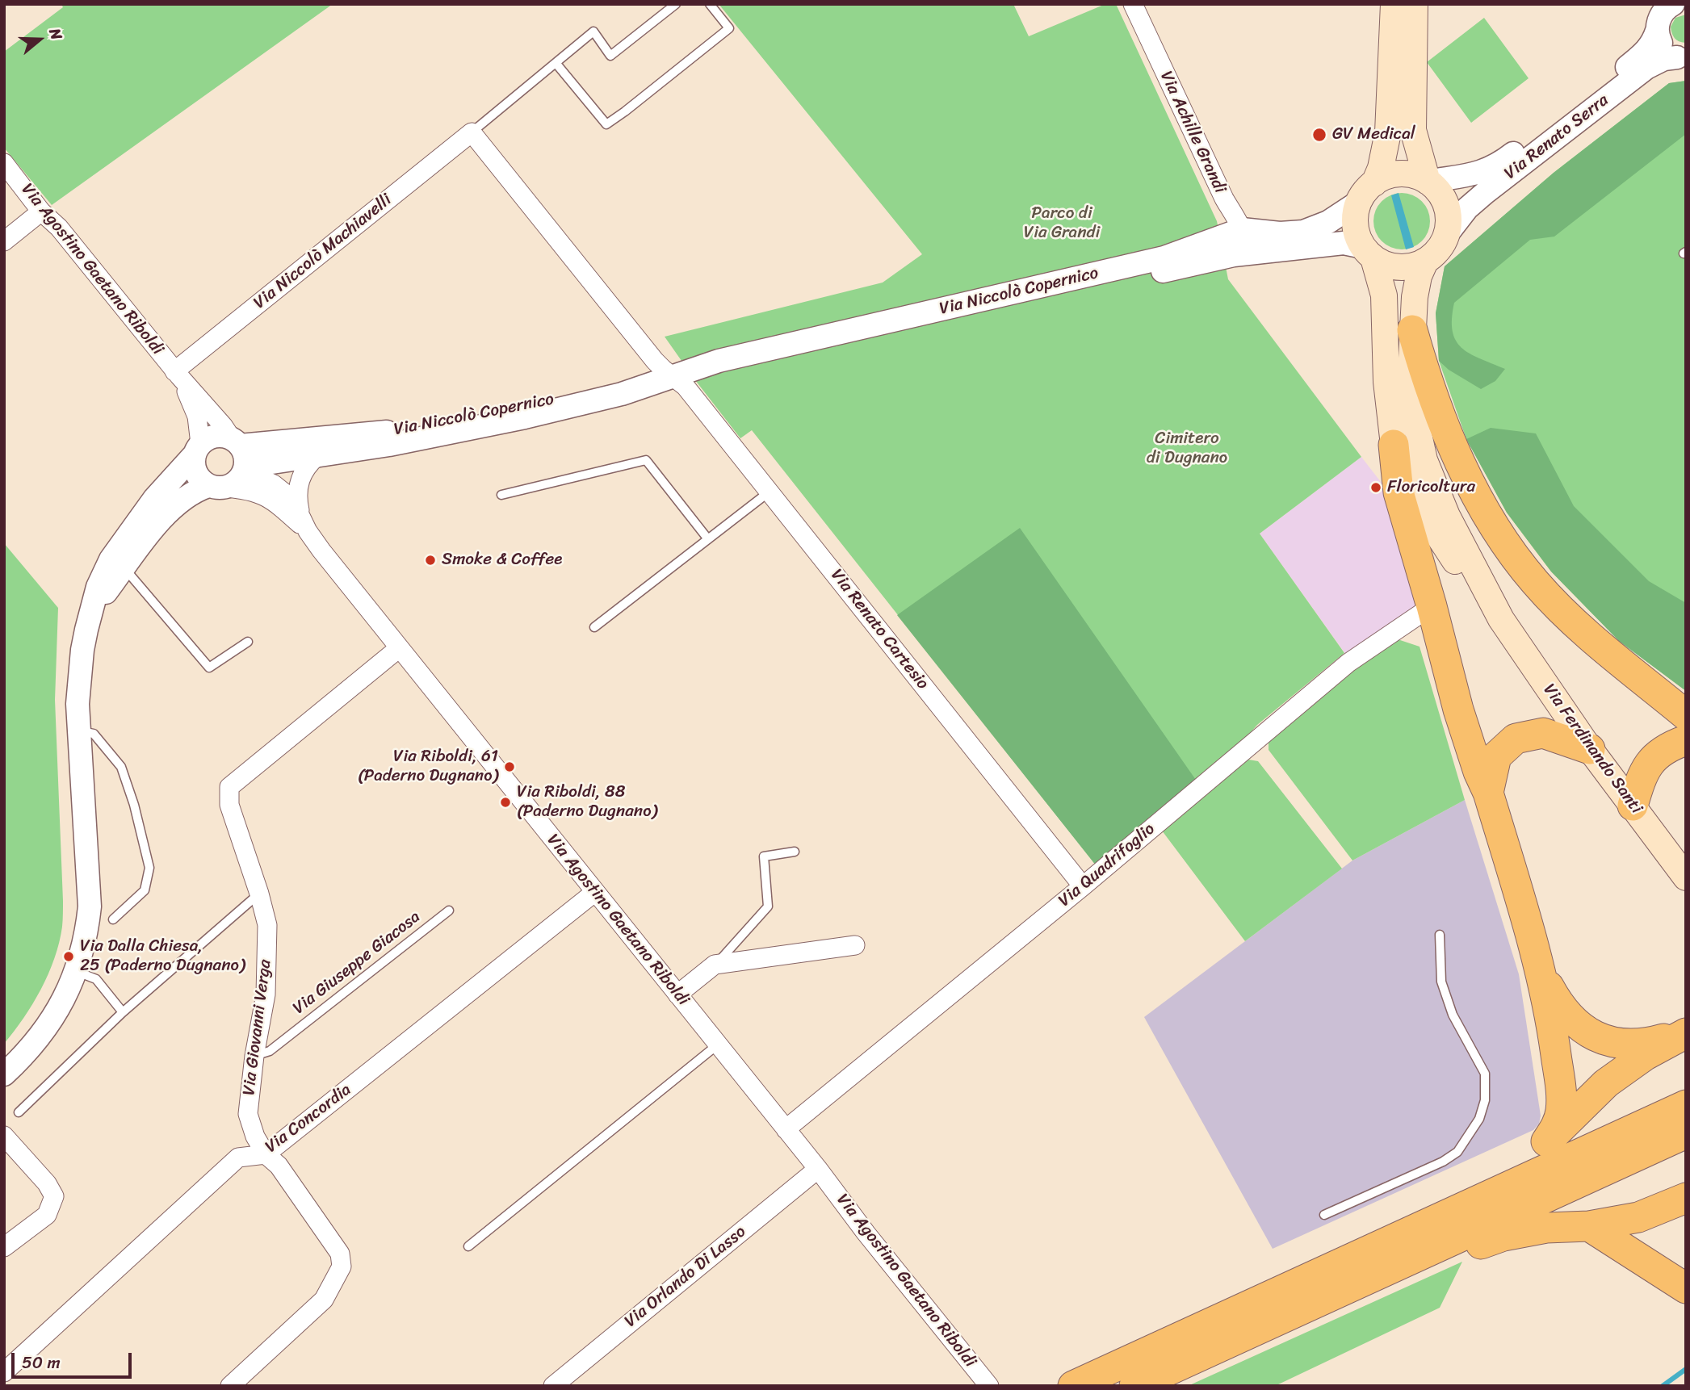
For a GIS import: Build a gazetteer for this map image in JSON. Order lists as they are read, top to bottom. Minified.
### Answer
{"streets":{"main road":["Via Ferdinando Santi"],"street":["Via Achille Grandi","Via Renato Serra","Via Niccolò Machiavelli","Via Agostino Gaetano Riboldi","Via Niccolò Copernico","Via Renato Cartesio","Via Quadrifoglio","Via Giovanni Verga","Via Concordia","Via Orlando Di Lasso"],"lane":["Via Giuseppe Giacosa"]},"crossings":[["Via Achille Grandi","Via Niccolò Copernico"],["Via Renato Serra","Via Niccolò Copernico"],["Via Niccolò Machiavelli","Via Agostino Gaetano Riboldi"],["Via Agostino Gaetano Riboldi","Via Niccolò Copernico"],["Via Agostino Gaetano Riboldi","Via Quadrifoglio"],["Via Agostino Gaetano Riboldi","Via Giovanni Verga"],["Via Agostino Gaetano Riboldi","Via Concordia"],["Via Agostino Gaetano Riboldi","Via Orlando Di Lasso"],["Via Niccolò Copernico","Via Renato Cartesio"],["Via Renato Cartesio","Via Quadrifoglio"],["Via Giuseppe Giacosa","Via Giovanni Verga"],["Via Giovanni Verga","Via Concordia"]],"parks":["Parco di Via Grandi","Cimitero di Dugnano"],"places":["GV Medical","Floricoltura","Smoke & Coffee","Via Riboldi, 61 (Paderno Dugnano)","Via Riboldi, 88 (Paderno Dugnano)","Via Dalla Chiesa, 25 (Paderno Dugnano)"],"scale_bar":"50 m","north":"right"}
